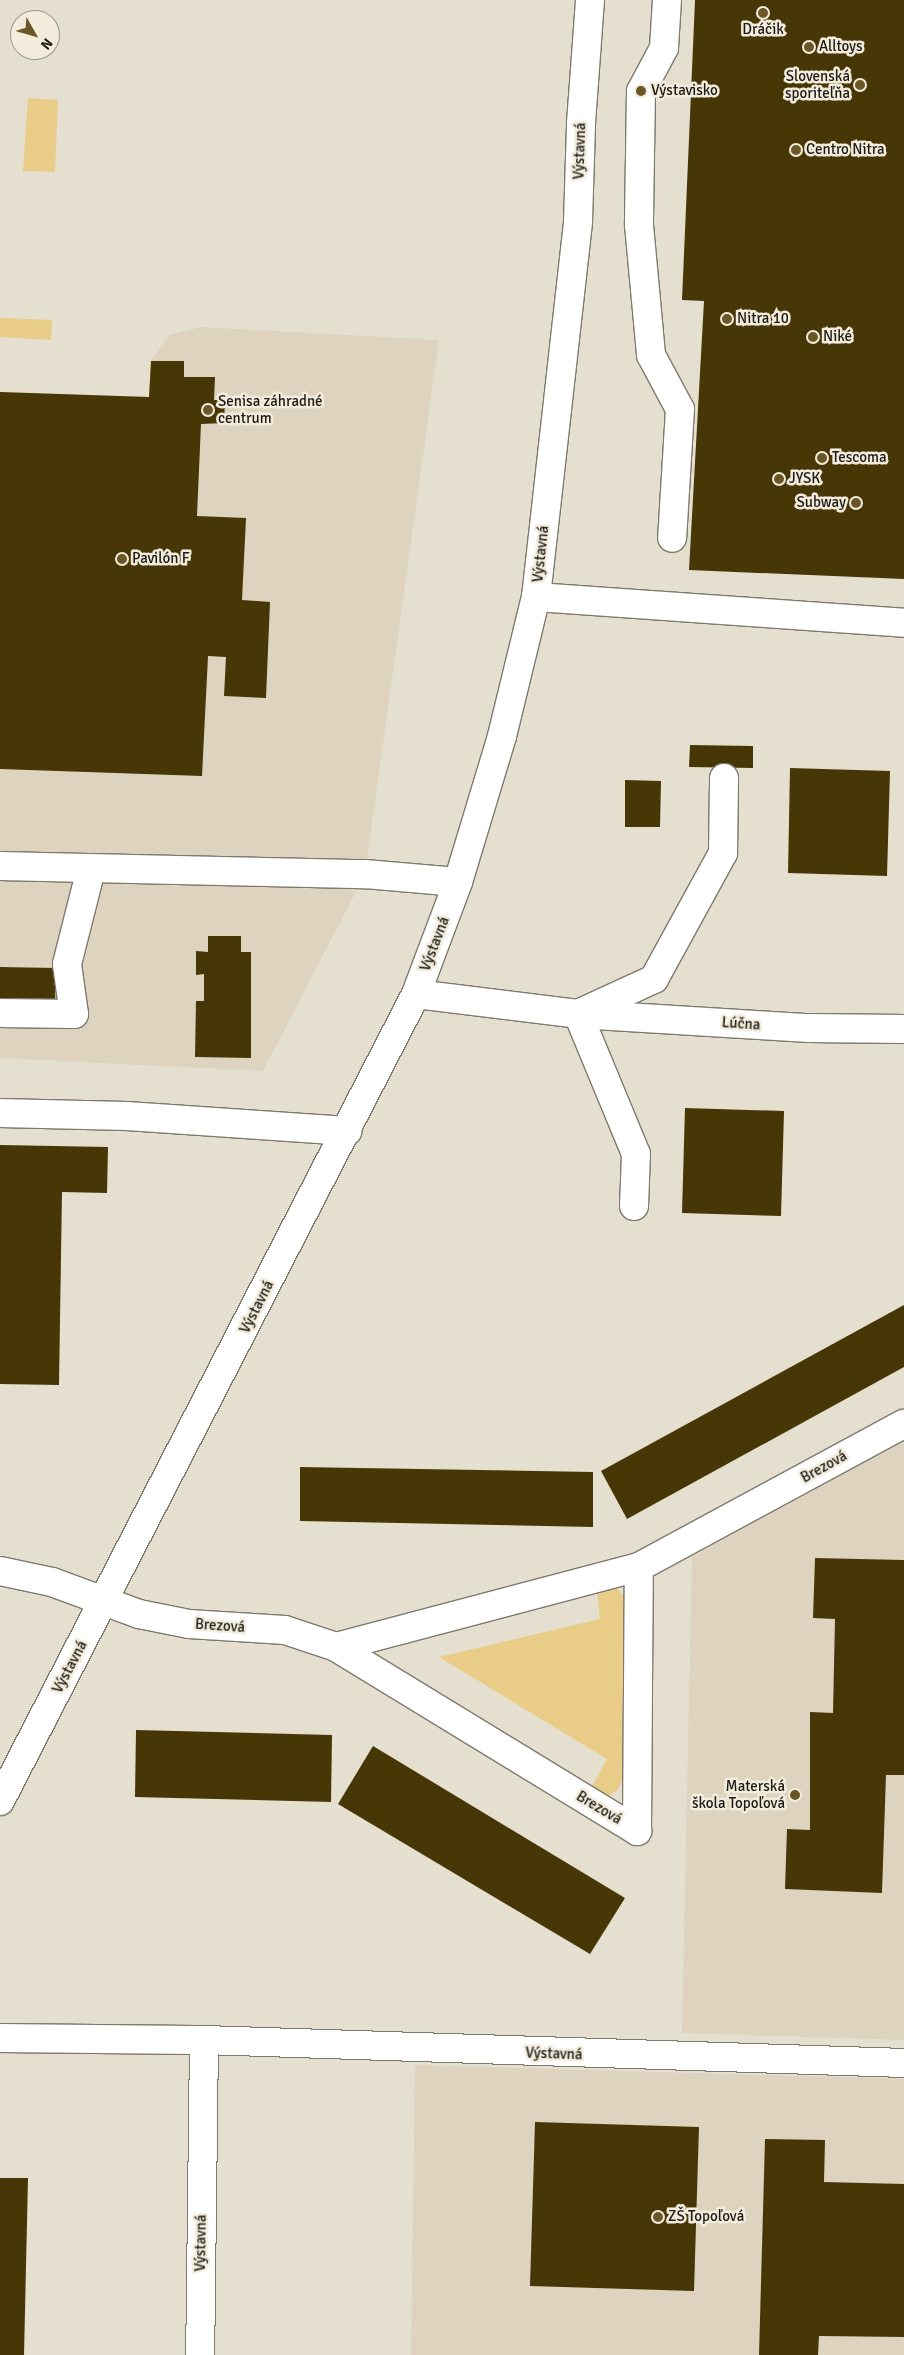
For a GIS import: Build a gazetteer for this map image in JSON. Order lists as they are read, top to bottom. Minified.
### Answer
{"streets":{"street":["Výstavná","Lúčna","Brezová"]},"crossings":[["Výstavná","Lúčna"],["Výstavná","Brezová"]],"places":["Dráčik","Alltoys","Slovenská sporiteľňa","Výstavisko","Centro Nitra","Nitra 10","Niké","Senisa záhradné centrum","Tescoma","JYSK","Subway","Pavilón F","Materská škola Topoľová","ZŠ Topoľová"],"north":"bottom right"}
